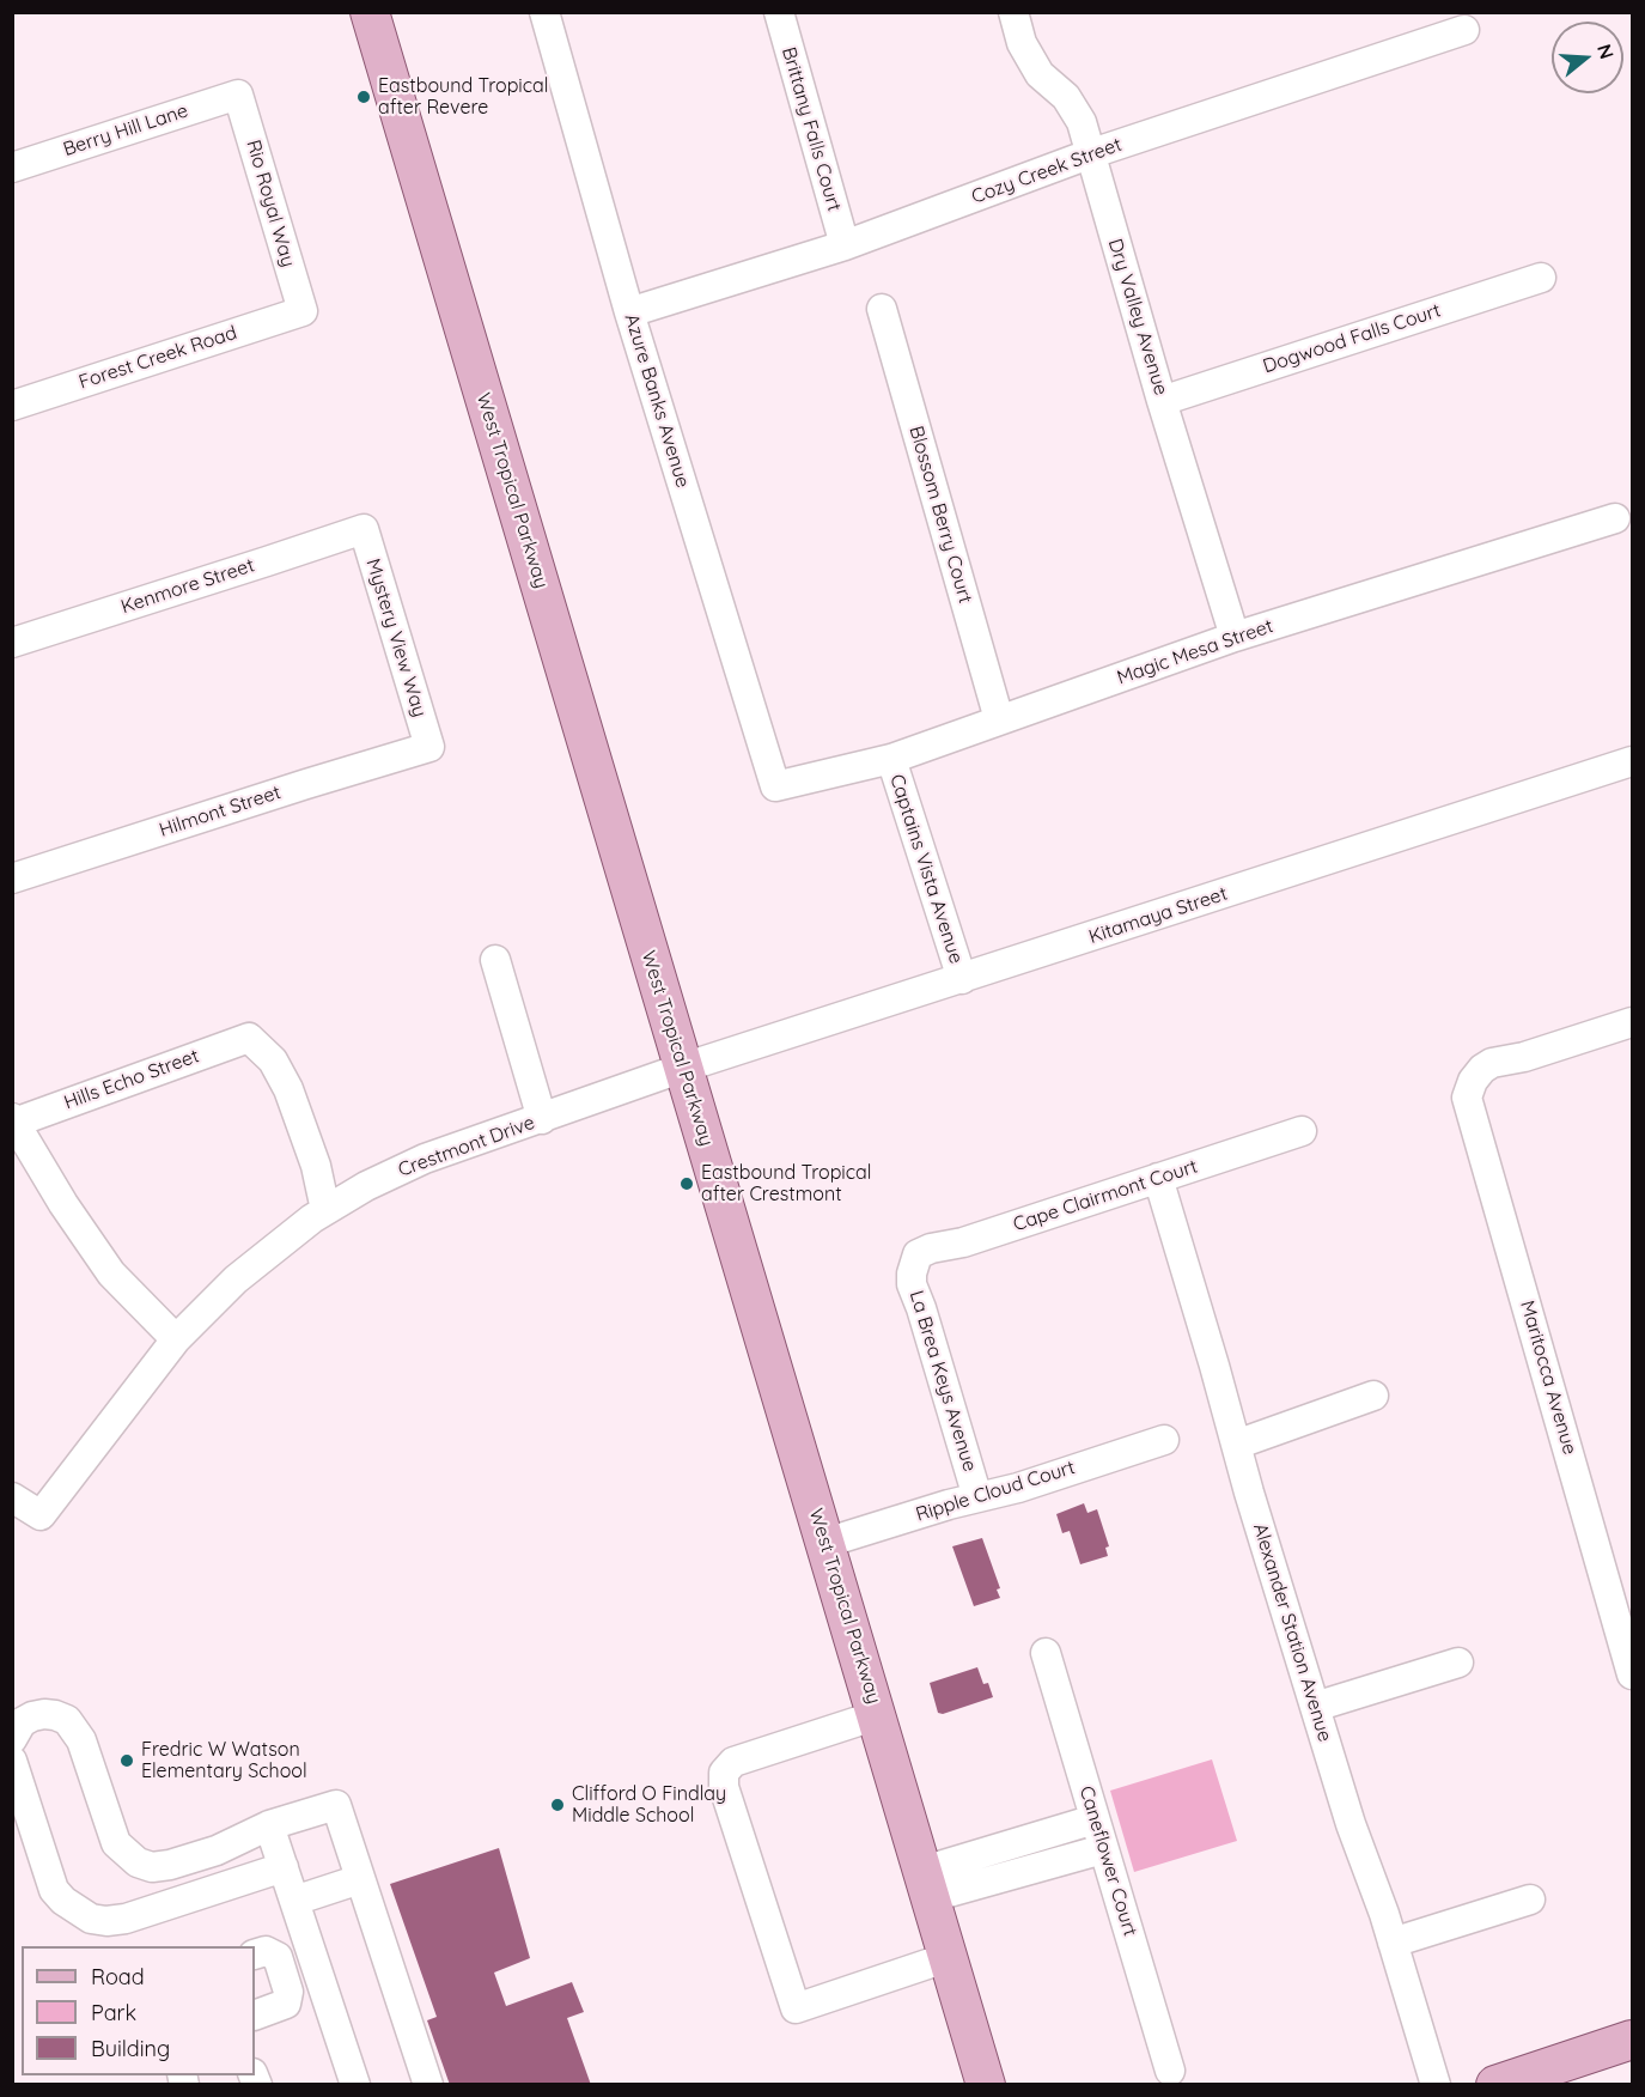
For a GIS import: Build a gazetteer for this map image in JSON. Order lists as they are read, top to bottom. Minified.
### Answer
{"streets":{"main road":["West Tropical Parkway"],"street":["Brittany Falls Court","Berry Hill Lane","Cozy Creek Street","Rio Royal Way","Dry Valley Avenue","Dogwood Falls Court","Forest Creek Road","Azure Banks Avenue","Blossom Berry Court","Kenmore Street","Mystery View Way","Magic Mesa Street","Hilmont Street","Captains Vista Avenue","Kitamaya Street","Hills Echo Street","Crestmont Drive","Cape Clairmont Court","Maritocca Avenue","La Brea Keys Avenue","Ripple Cloud Court","Alexander Station Avenue","Caneflower Court"]},"crossings":[["Brittany Falls Court","Cozy Creek Street"],["Berry Hill Lane","Rio Royal Way"],["Cozy Creek Street","Dry Valley Avenue"],["Cozy Creek Street","Azure Banks Avenue"],["Rio Royal Way","Forest Creek Road"],["Dry Valley Avenue","Dogwood Falls Court"],["Dry Valley Avenue","Magic Mesa Street"],["Azure Banks Avenue","Magic Mesa Street"],["West Tropical Parkway","Kitamaya Street"],["West Tropical Parkway","Crestmont Drive"],["West Tropical Parkway","Ripple Cloud Court"],["Blossom Berry Court","Magic Mesa Street"],["Kenmore Street","Mystery View Way"],["Mystery View Way","Hilmont Street"],["Magic Mesa Street","Captains Vista Avenue"],["Captains Vista Avenue","Kitamaya Street"],["Kitamaya Street","Crestmont Drive"],["Hills Echo Street","Crestmont Drive"],["Cape Clairmont Court","La Brea Keys Avenue"],["Cape Clairmont Court","Alexander Station Avenue"],["La Brea Keys Avenue","Ripple Cloud Court"]],"places":["Eastbound Tropical after Revere","Eastbound Tropical after Crestmont","Fredric W Watson Elementary School","Clifford O Findlay Middle School"],"legend":["Road","Park","Building"],"north":"right"}
